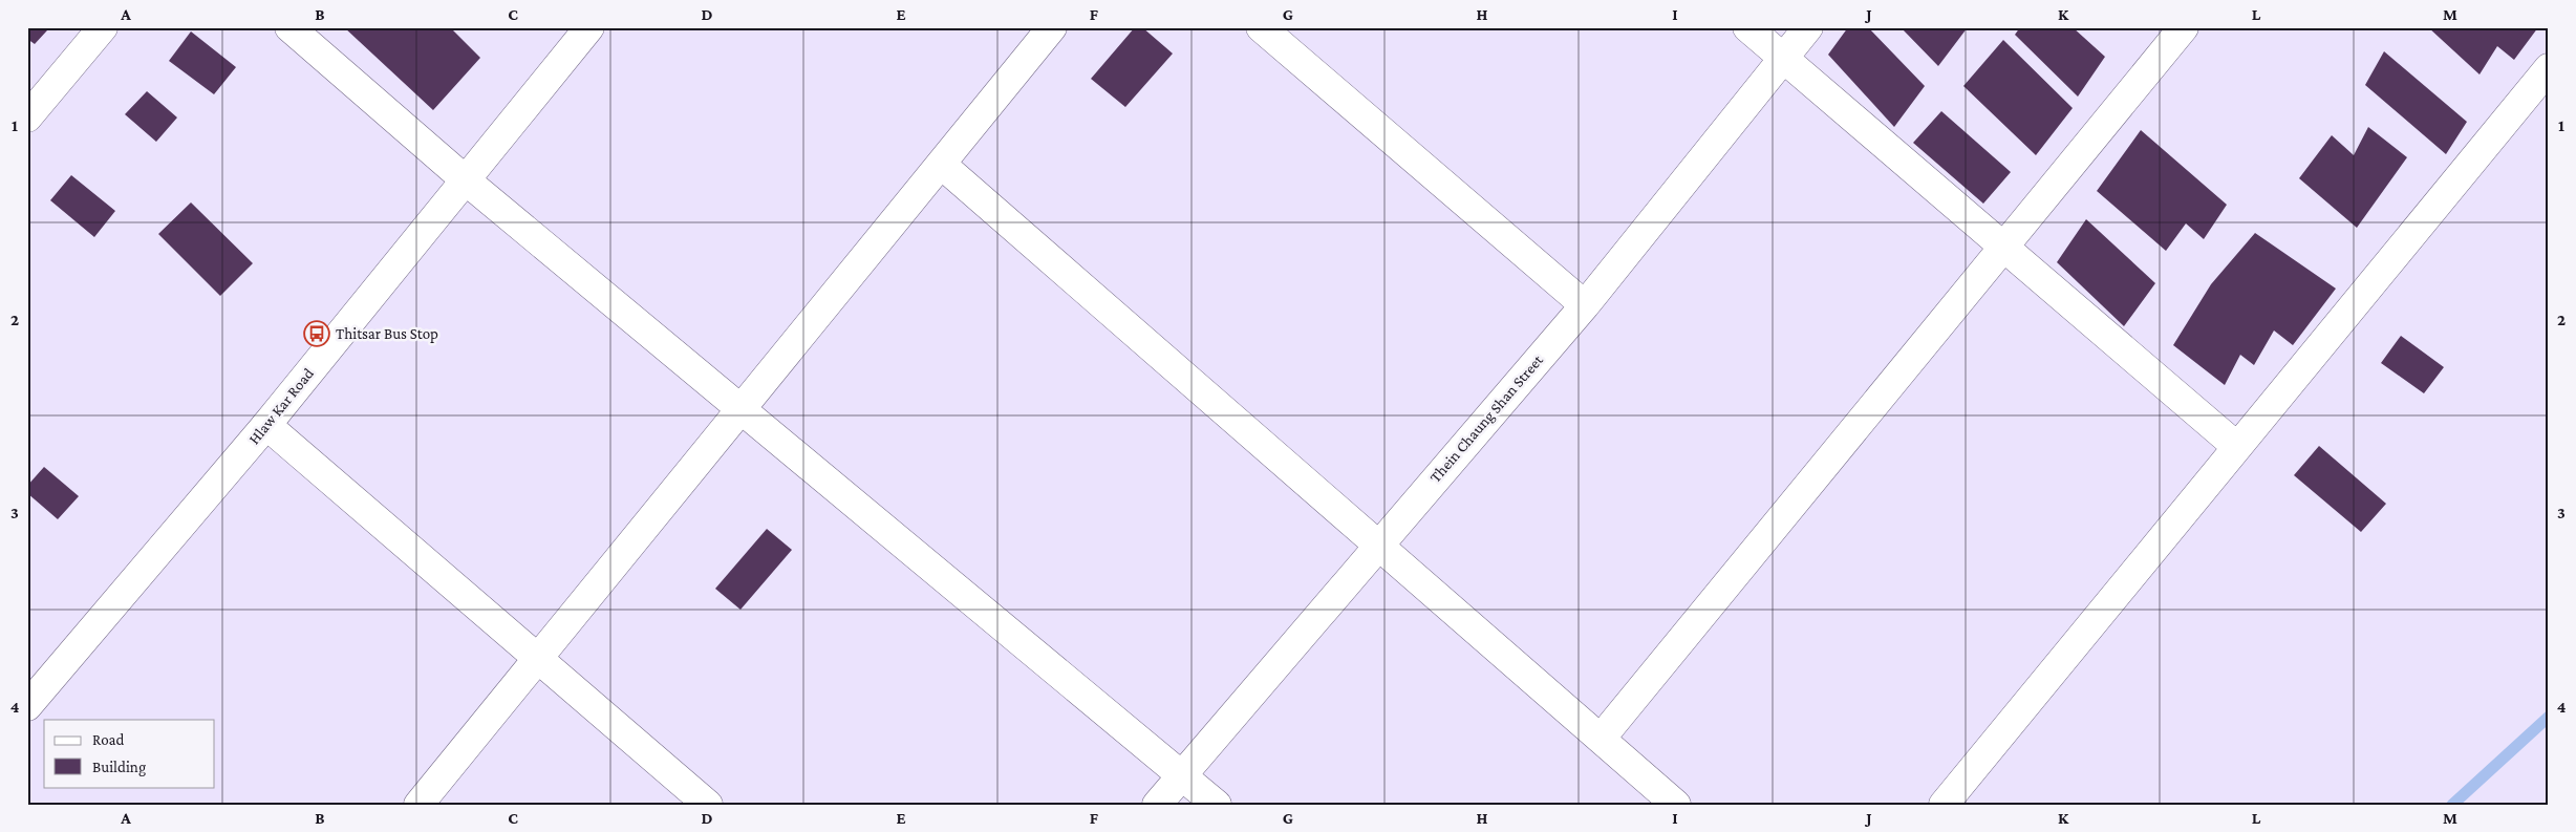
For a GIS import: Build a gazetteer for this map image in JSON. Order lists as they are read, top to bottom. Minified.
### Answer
{"streets":{"street":["Hlaw Kar Road","Thein Chaung Shan Street"]},"places":{"bus stop":["Thitsar Bus Stop"]},"legend":["Road","Building"],"grid":{"columns":["A","B","C","D","E","F","G","H","I","J","K","L","M"],"rows":["1","2","3","4"]}}
